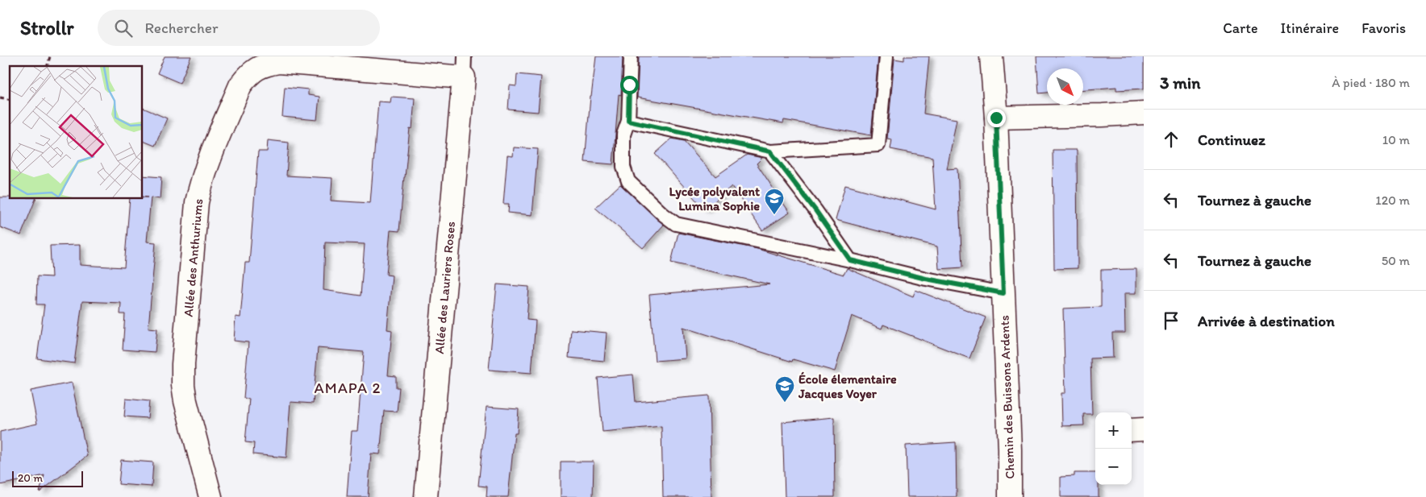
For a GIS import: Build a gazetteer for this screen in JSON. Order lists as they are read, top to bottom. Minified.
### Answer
{"streets":{"street":["Allée des Anthuriums","Allée des Lauriers Roses","Chemin des Buissons Ardents"]},"crossings":[["Allée des Anthuriums","Allée des Lauriers Roses"]],"districts":["AMAPA 2"],"places":{"school or university":["Lycée polyvalent Lumina Sophie","École élementaire Jacques Voyer"]},"scale_bar":"20 m","north":"bottom right","page":{"header":"Strollr","search":"Rechercher","nav":["Carte","Itinéraire","Favoris"],"heading":["3 min","À pied · 180 m"],"list":[["Continuez","10 m"],["Tournez à gauche","120 m"],["Tournez à gauche","50 m"],"Arrivée à destination"],"map_buttons":["+","−"],"scale":"20 m"}}
